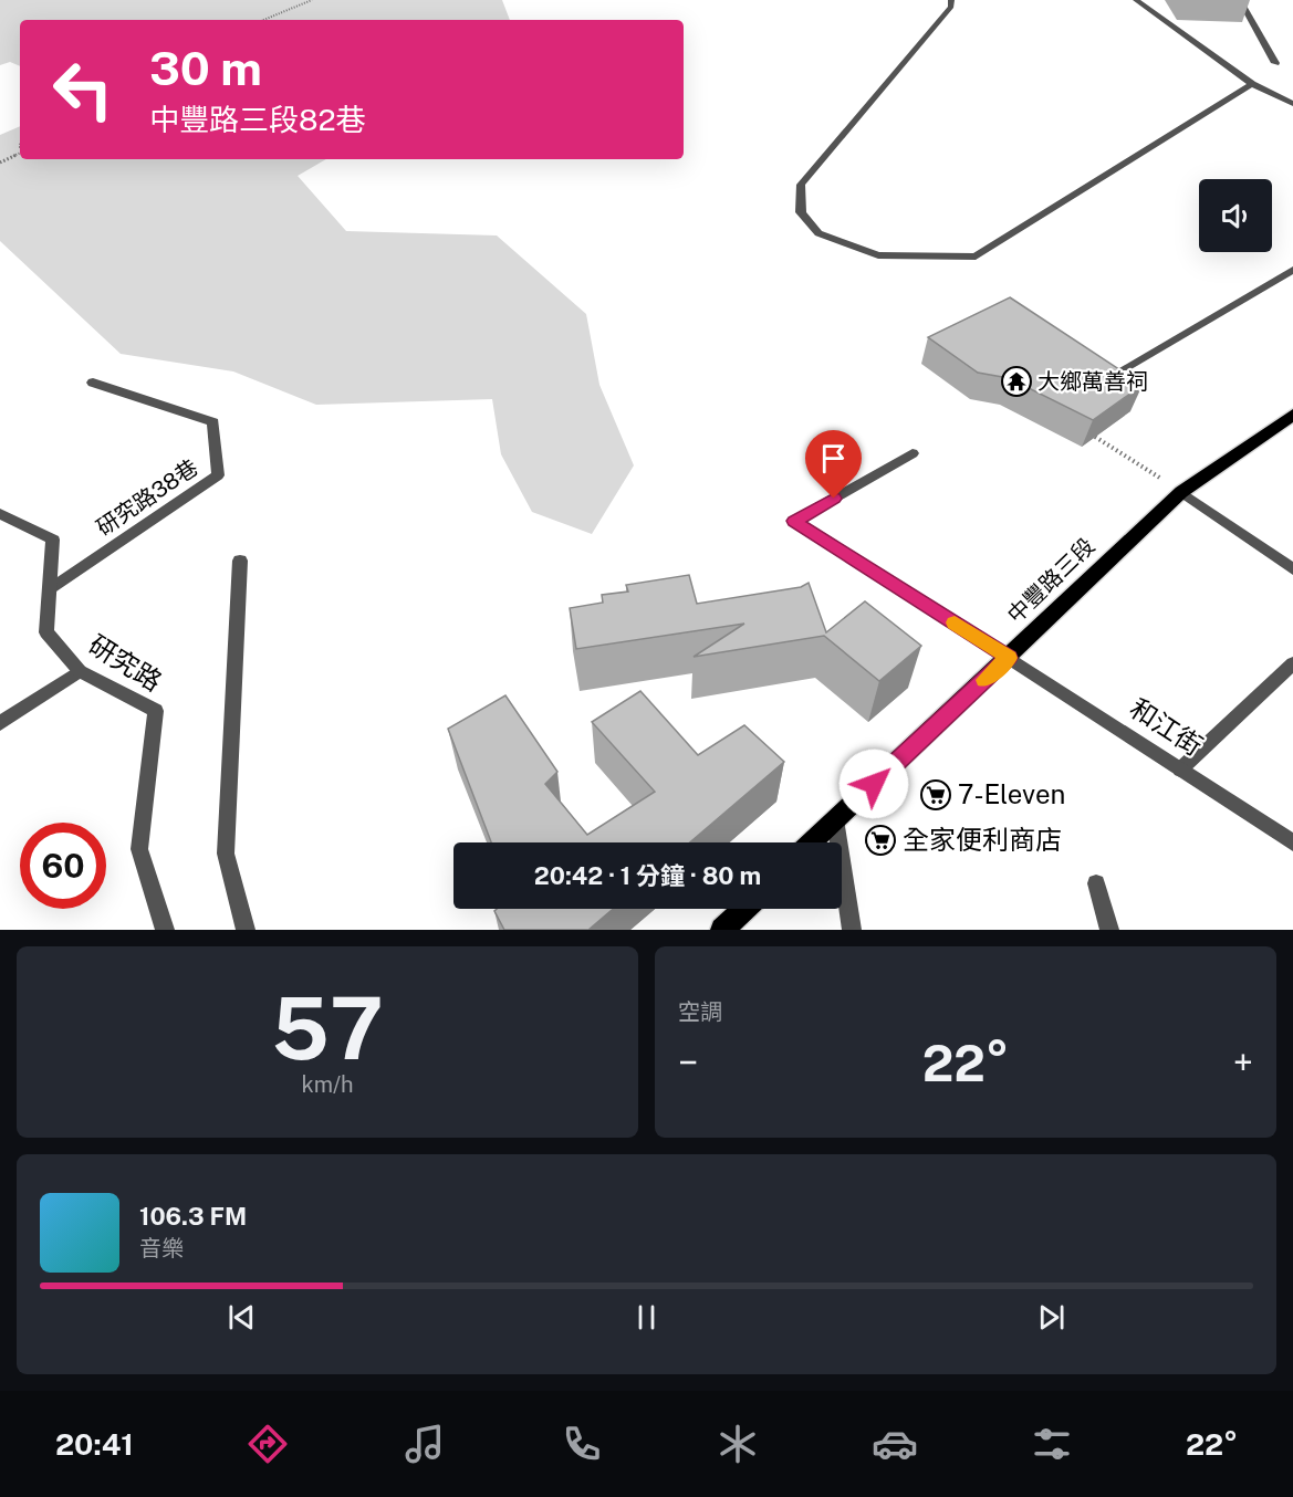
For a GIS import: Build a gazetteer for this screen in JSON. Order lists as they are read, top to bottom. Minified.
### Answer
{"streets":{"main road":["中豐路三段"],"street":["研究路38巷","研究路","和江街"]},"crossings":[["研究路38巷","研究路"],["中豐路三段","和江街"]],"places":{"temple":["大鄉萬善祠"],"supermarket":["7-Eleven","全家便利商店"]},"page":{"turn":["30 m","中豐路三段82巷"],"limit":"60","trip":"20:42 · 1 分鐘 · 80 m","tile":[["57","km/h"],"空調"],"heat":["−","22°","+"],"song":["106.3 FM","音樂"],"tabs":["20:41","22°"]}}
